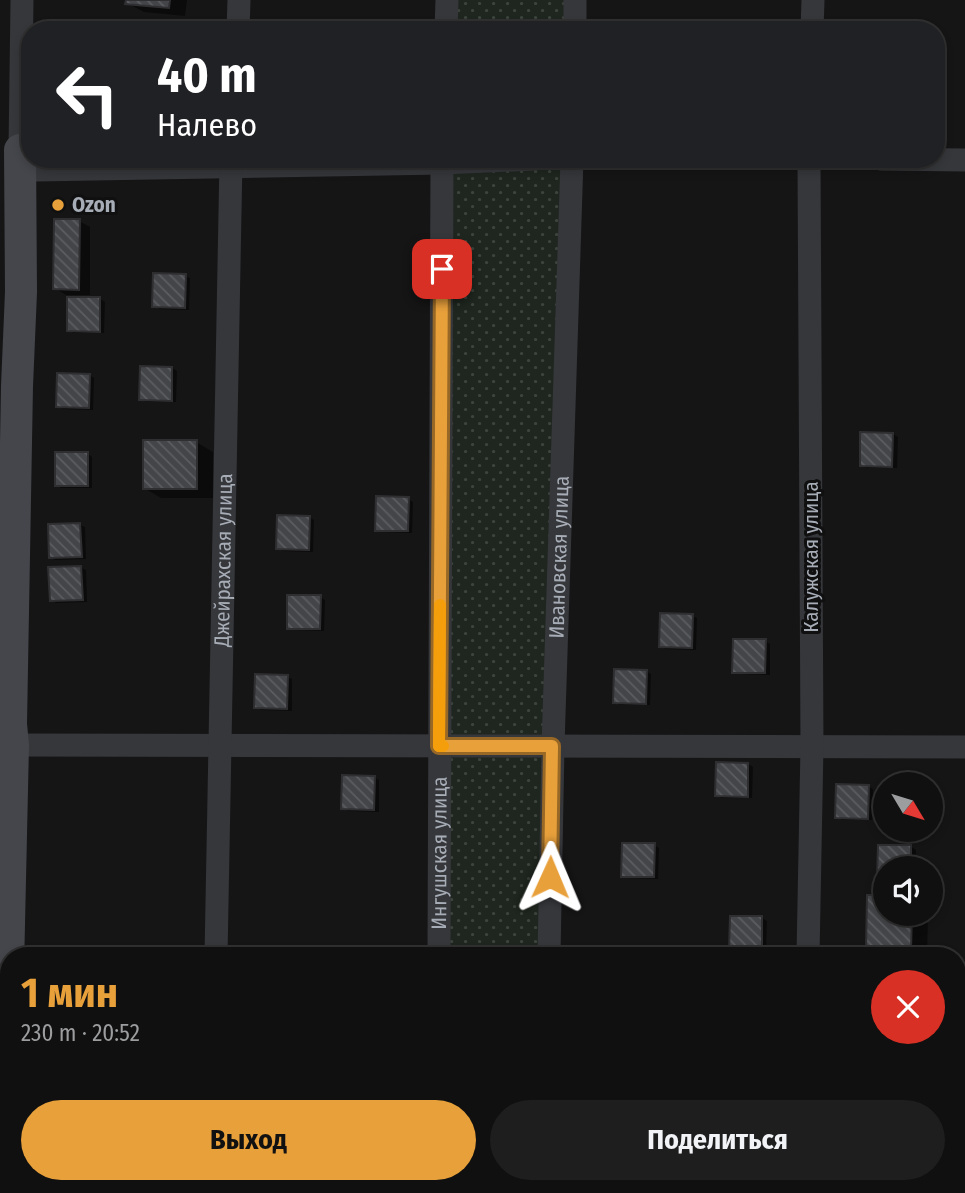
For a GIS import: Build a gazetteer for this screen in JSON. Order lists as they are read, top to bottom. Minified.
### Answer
{"streets":{"street":["Ивановская улица","Калужская улица","Джейрахская улица","Ингушская улица"]},"places":["Ozon"],"north":"bottom right","page":{"turn":["40 m","Налево"],"heading":["1 мин","230 m · 20:52"],"buttons":["Выход","Поделиться"]}}
